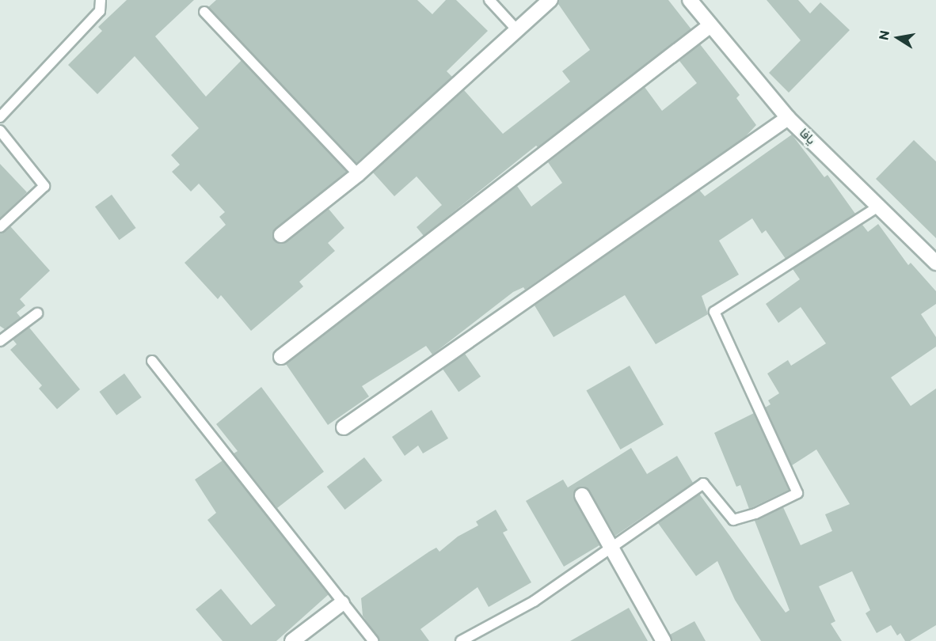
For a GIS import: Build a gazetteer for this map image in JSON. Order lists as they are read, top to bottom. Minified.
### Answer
{"streets":{"street":["يافا"]},"north":"left"}
